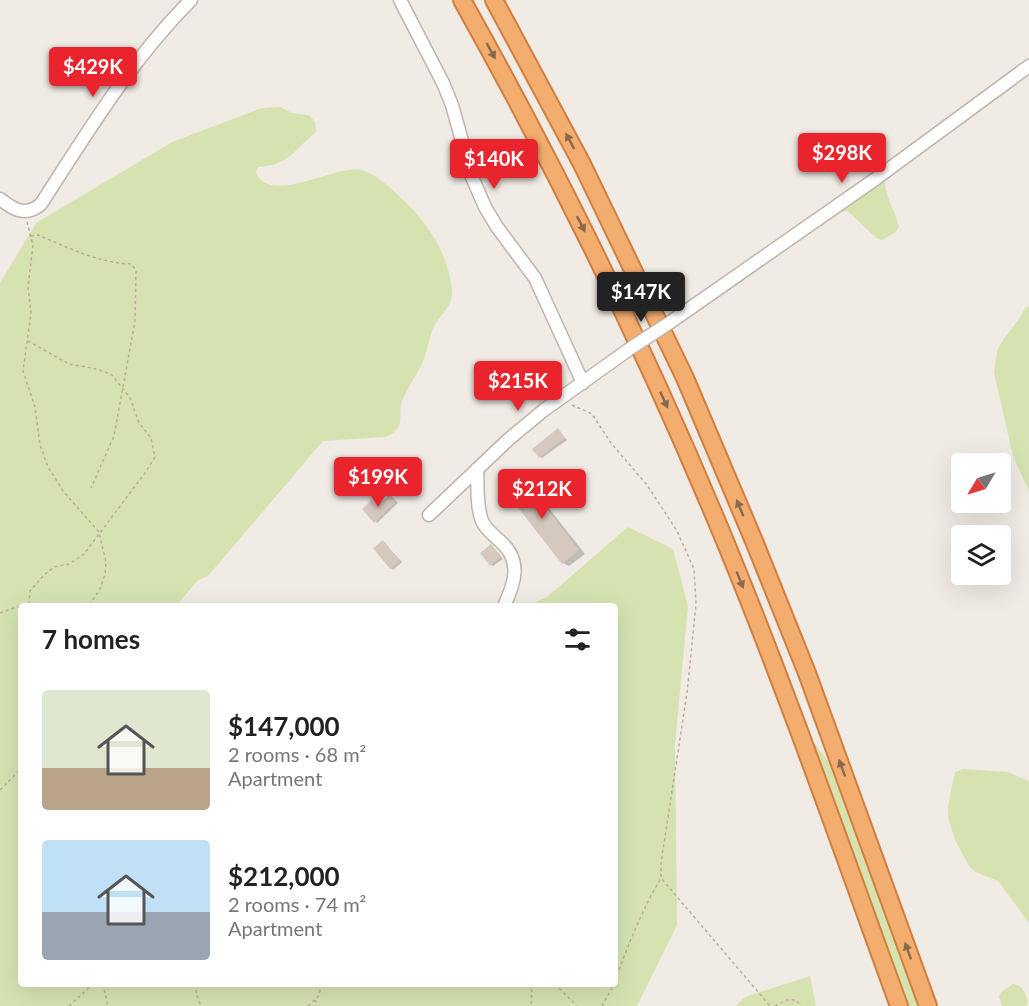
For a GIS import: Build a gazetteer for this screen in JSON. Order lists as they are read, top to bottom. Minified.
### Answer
{"north":"bottom left","page":{"price":["$429K","$298K","$140K","$147K","$215K","$199K","$212K"],"heading":"7 homes","list":[{"name":"$147,000","note":"2 rooms · 68 m² · Apartment"},{"name":"$212,000","note":"2 rooms · 74 m² · Apartment"}]}}
